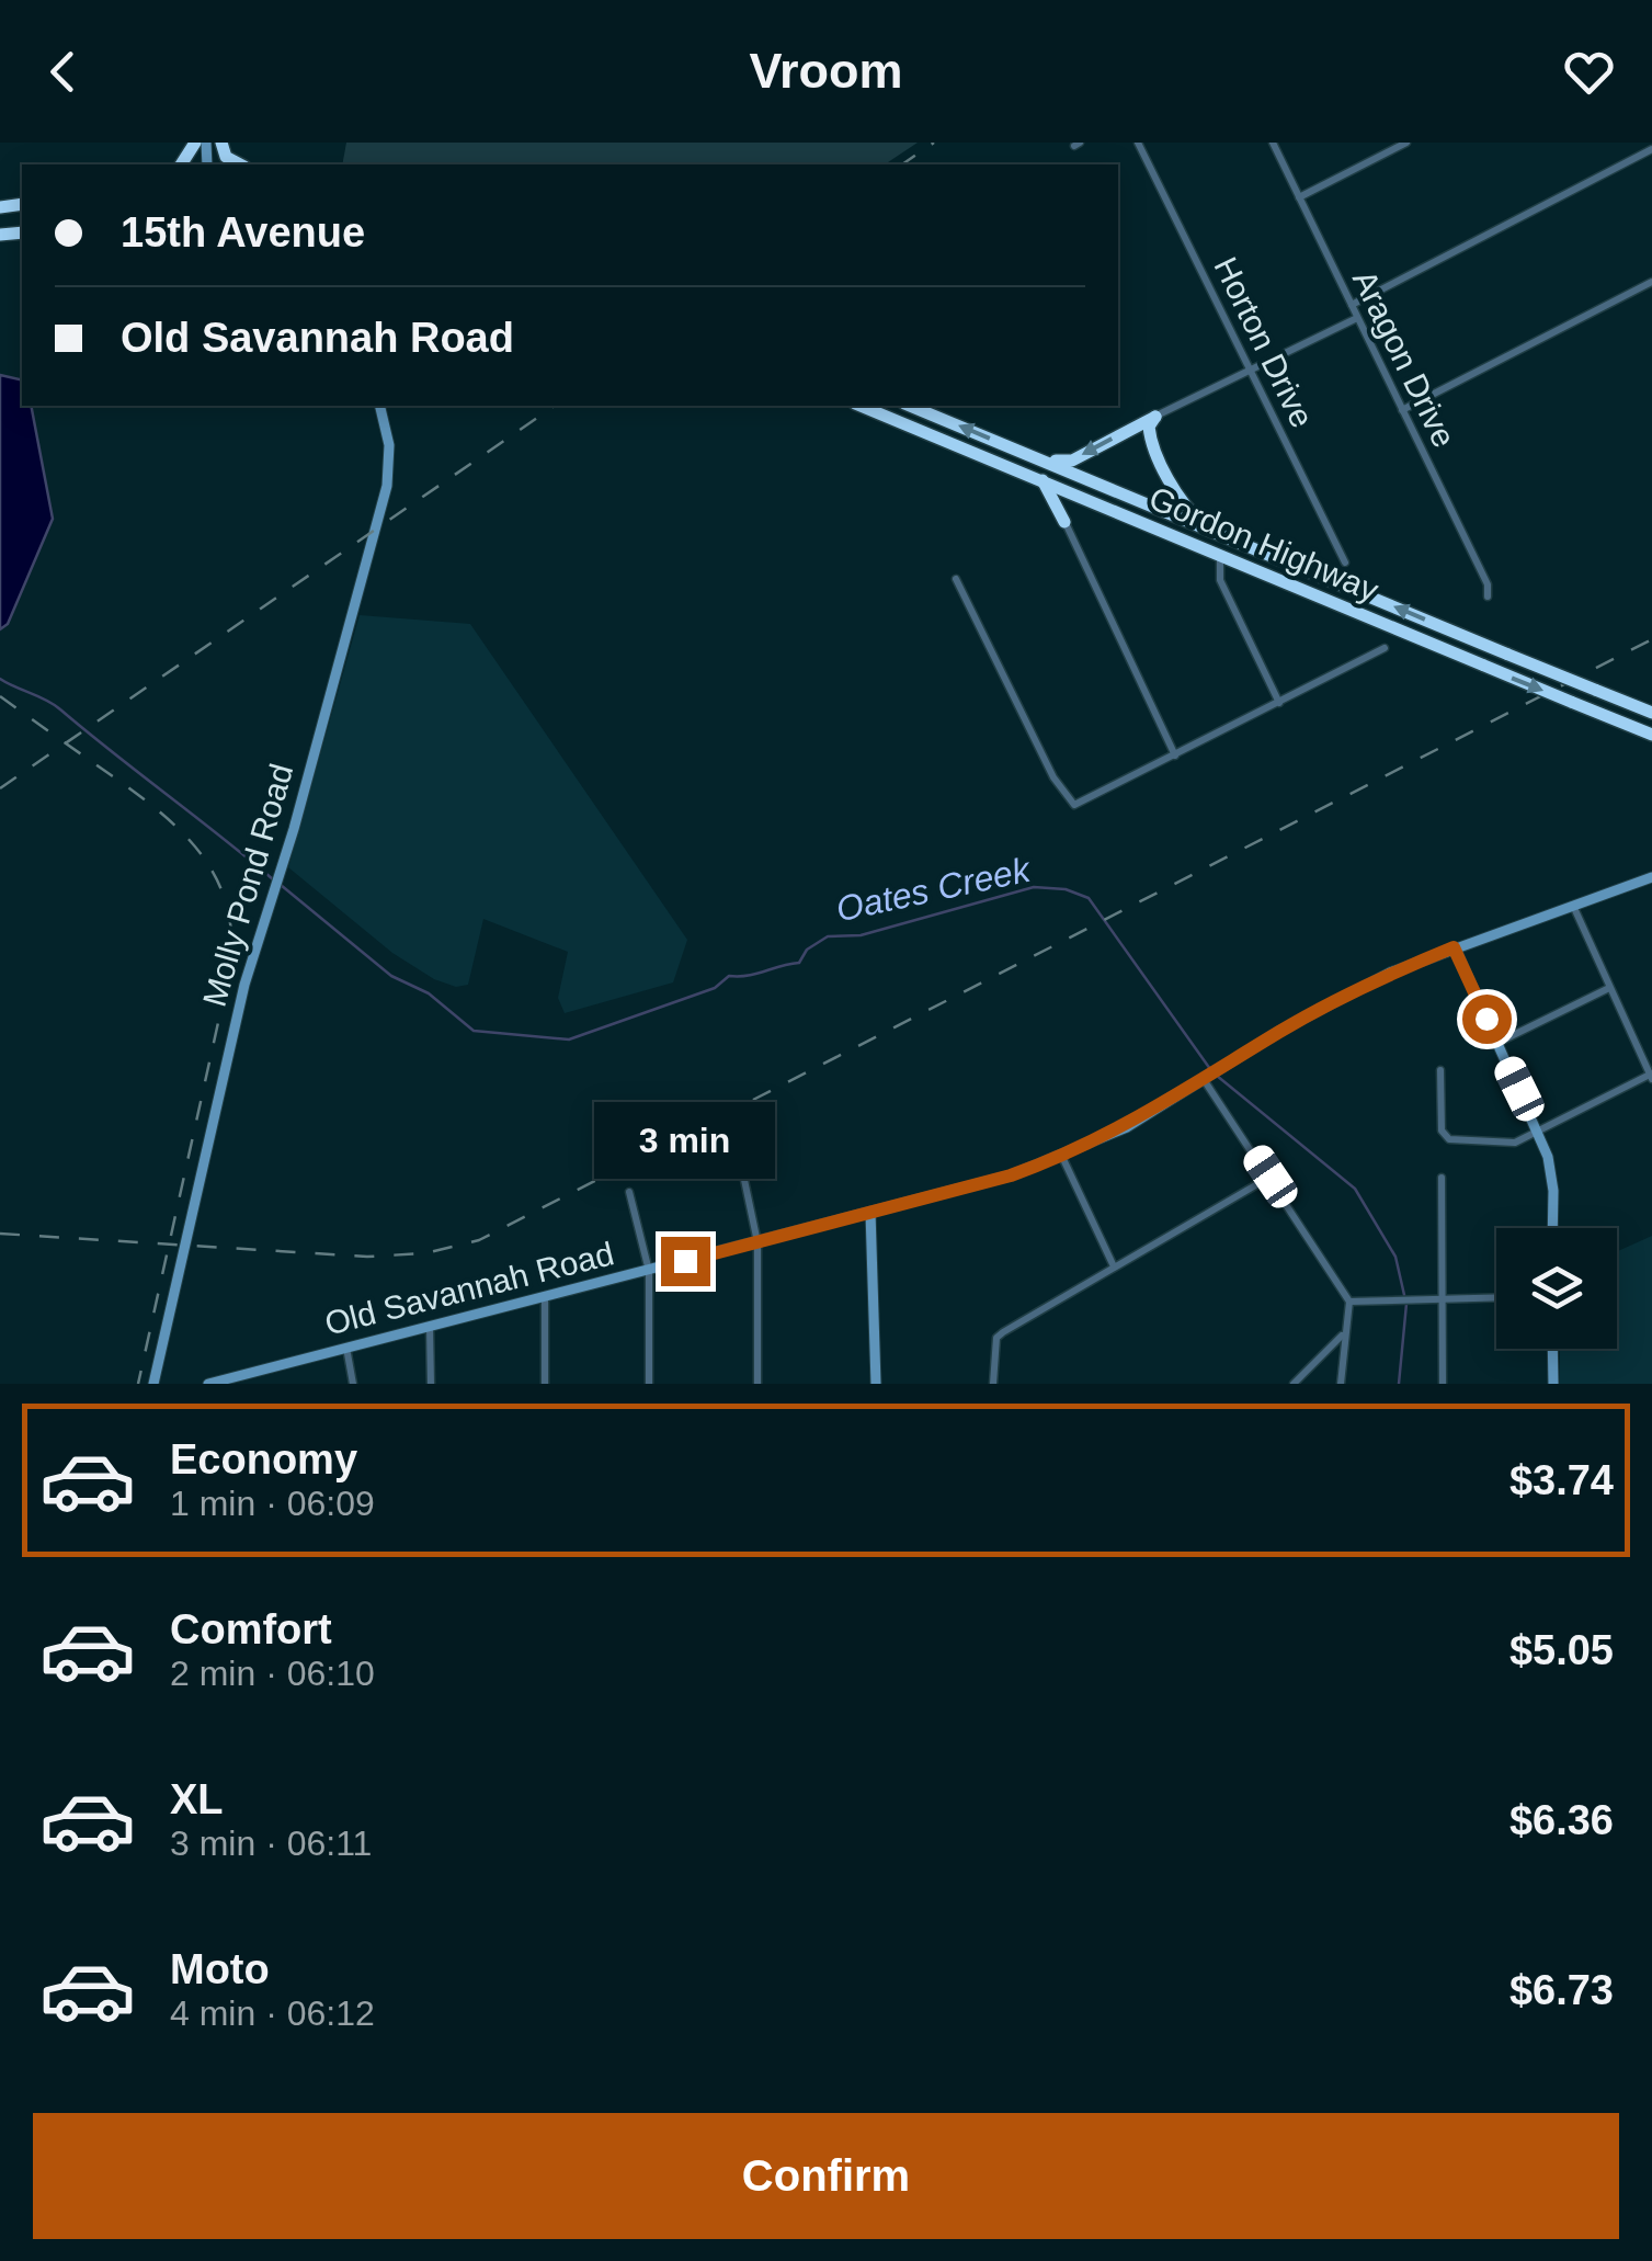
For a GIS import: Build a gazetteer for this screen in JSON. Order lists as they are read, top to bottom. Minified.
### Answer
{"streets":{"highway":["Gordon Highway"],"street":["Horton Drive","Aragon Drive","Molly Pond Road","Old Savannah Road"]},"water":["Oates Creek"],"page":{"header":"Vroom","banner":["15th Avenue","Old Savannah Road"],"bubble":"3 min","list":[{"name":"Economy","note":"1 min · 06:09","value":"$3.74"},{"name":"Comfort","note":"2 min · 06:10","value":"$5.05"},{"name":"XL","note":"3 min · 06:11","value":"$6.36"},{"name":"Moto","note":"4 min · 06:12","value":"$6.73"}],"buttons":"Confirm"}}
